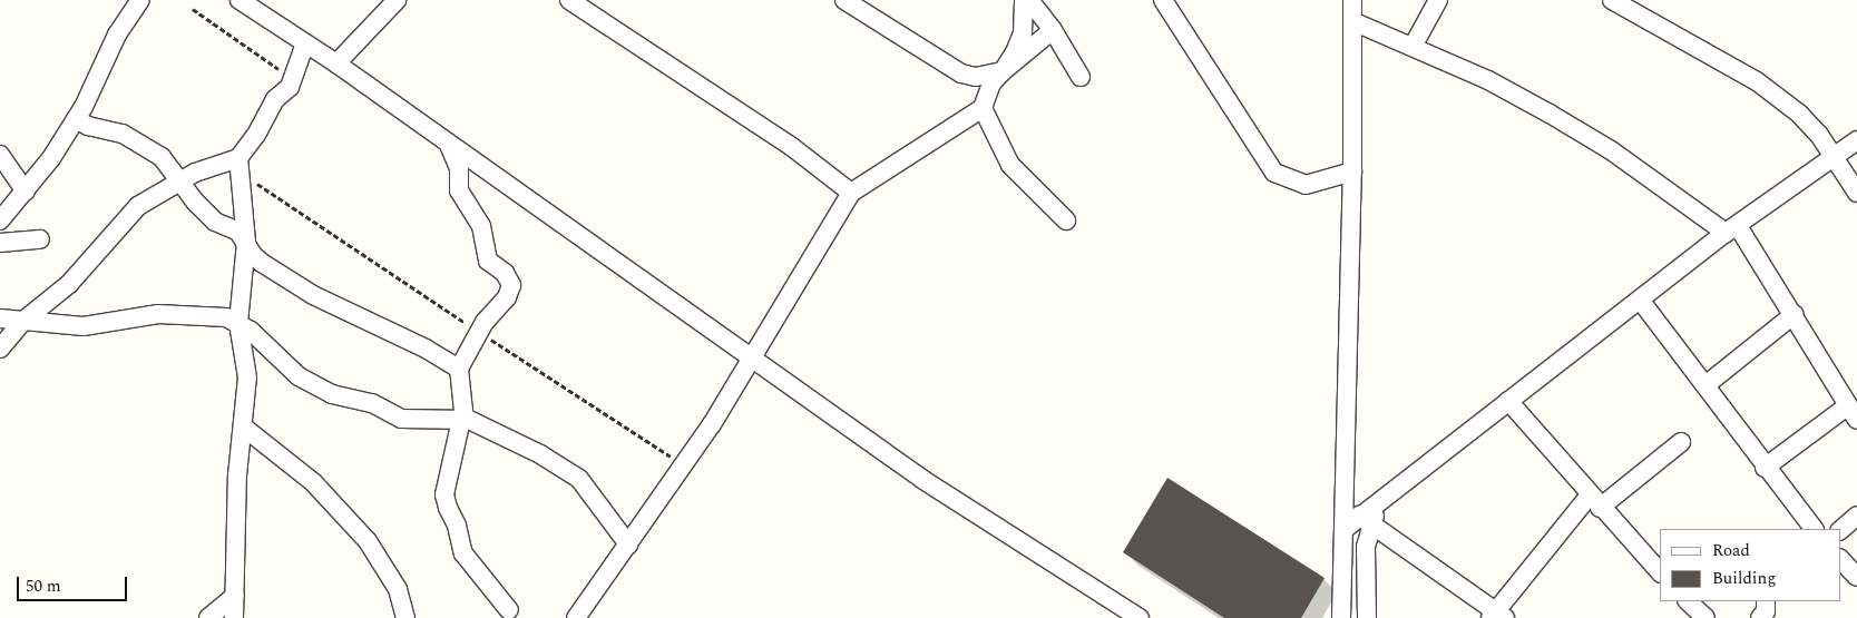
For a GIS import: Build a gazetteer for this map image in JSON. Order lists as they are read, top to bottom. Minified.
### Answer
{"legend":["Road","Building"],"scale_bar":"50 m"}
